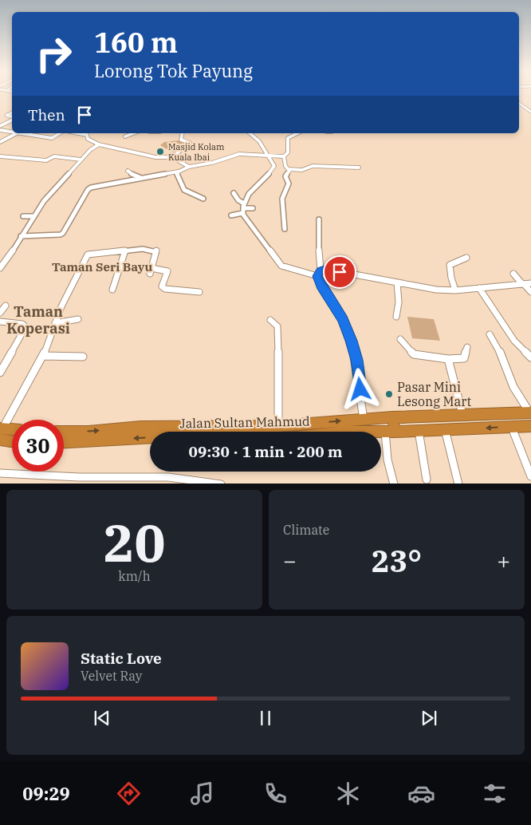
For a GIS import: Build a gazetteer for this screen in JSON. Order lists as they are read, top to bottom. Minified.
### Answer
{"streets":{"highway":["Jalan Sultan Mahmud"]},"districts":["Taman Seri Bayu","Taman Koperasi"],"places":["Masjid Kolam Kuala Ibai","Pasar Mini Lesong Mart"],"page":{"turn":["160 m","Lorong Tok Payung"],"then":"Then","limit":"30","trip":"09:30 · 1 min · 200 m","tile":[["20","km/h"],"Climate"],"heat":["−","23°","+"],"song":["Static Love","Velvet Ray"],"tabs":"09:29"}}
